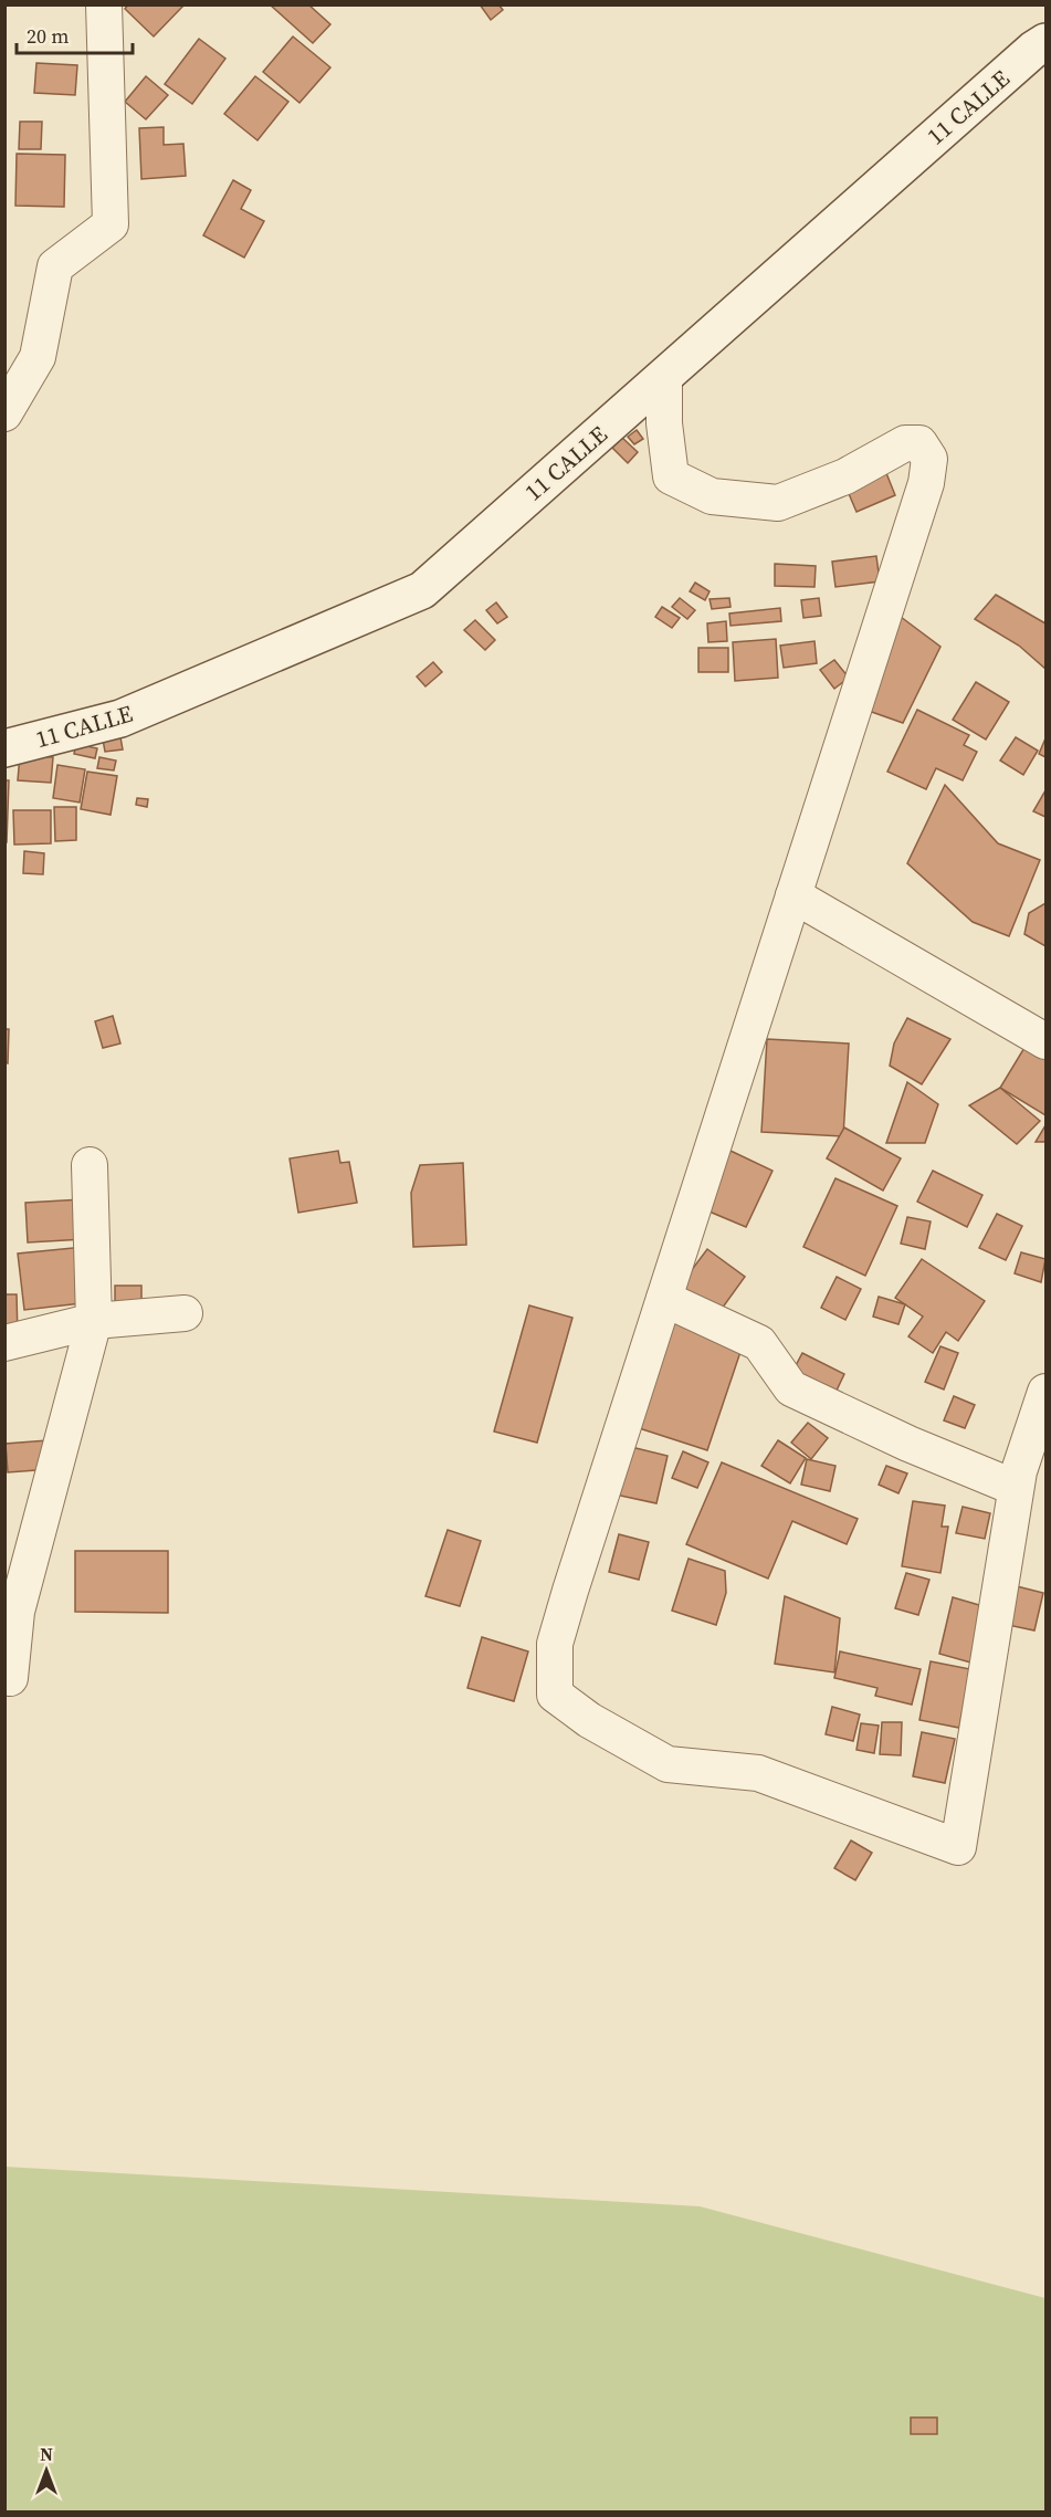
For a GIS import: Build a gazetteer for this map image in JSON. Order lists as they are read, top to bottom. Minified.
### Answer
{"streets":{"street":["11 CALLE"]},"scale_bar":"20 m","north":"top"}
